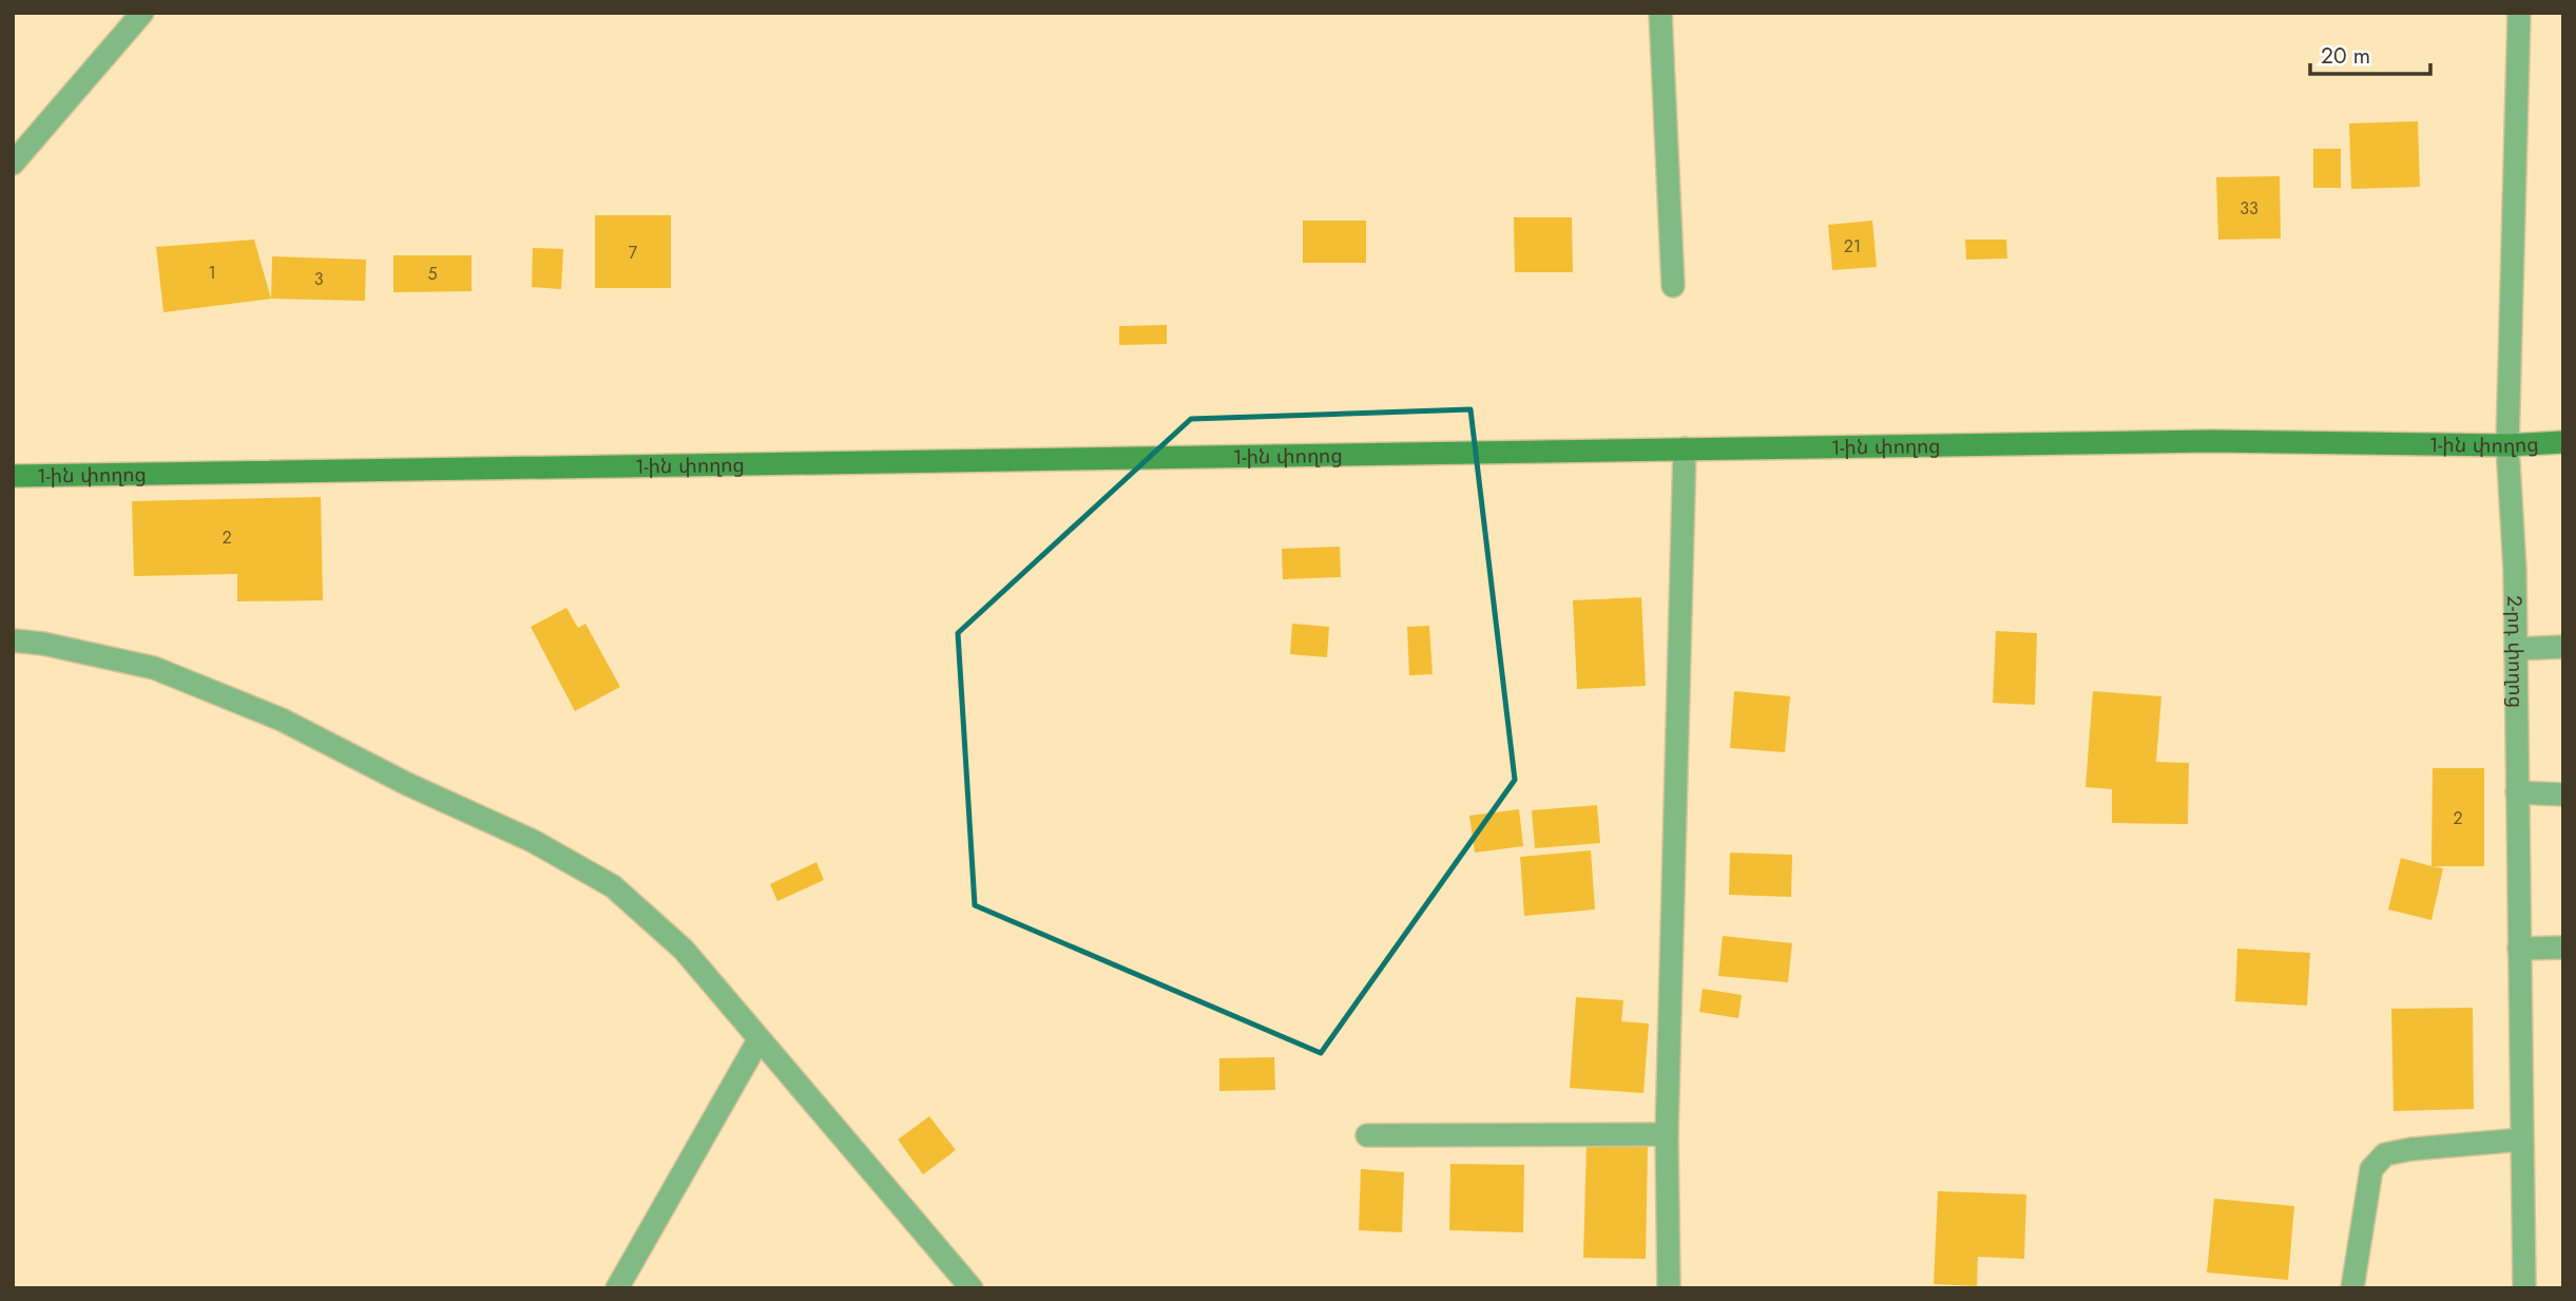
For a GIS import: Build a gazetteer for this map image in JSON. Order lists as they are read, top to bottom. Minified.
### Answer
{"streets":{"main road":["1-ին փողոց"],"street":["2-րդ փողոց"]},"crossings":[["1-ին փողոց","2-րդ փողոց"]],"house_numbers":["33","21","7","1","5","3","2","2"],"scale_bar":"20 m"}
